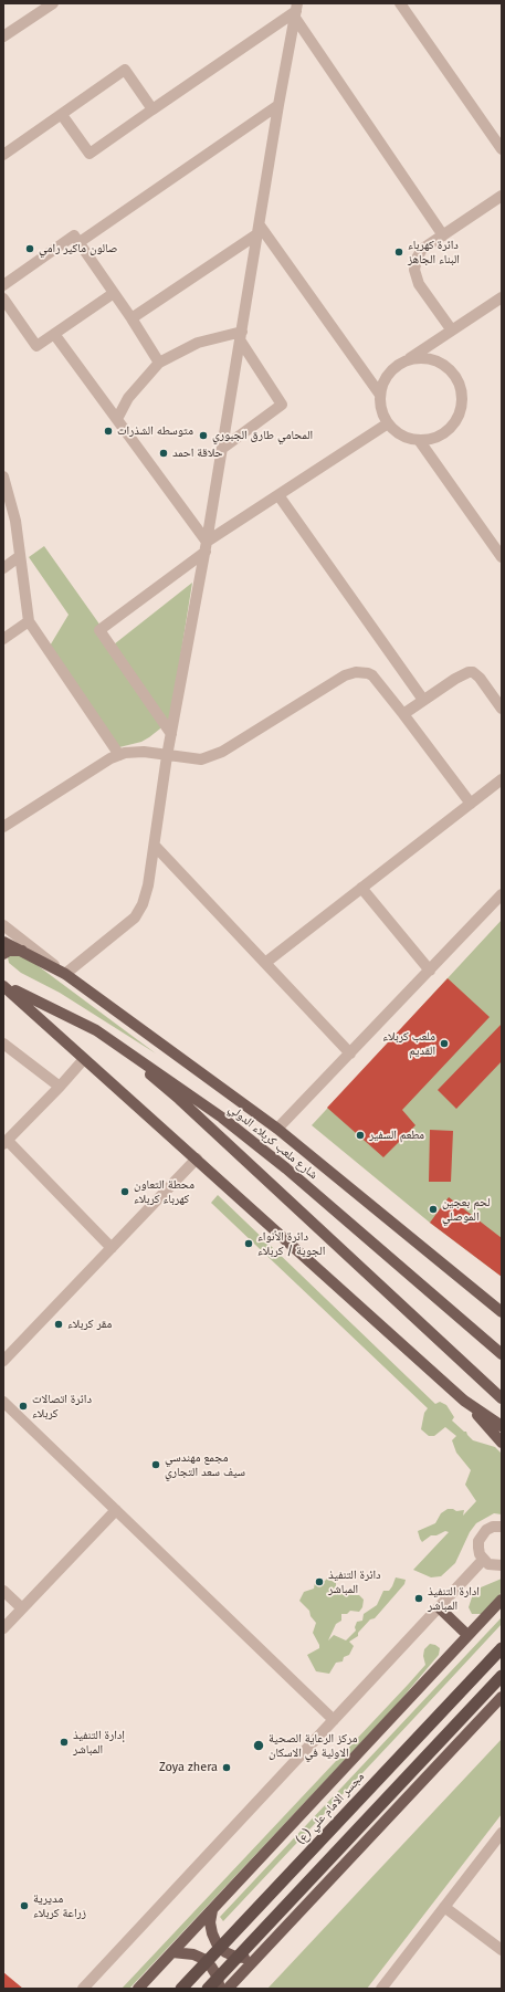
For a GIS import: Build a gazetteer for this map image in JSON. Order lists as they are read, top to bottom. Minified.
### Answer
{"streets":{"highway":["مجسر الامام علي (ع)"],"main road":["شارع ملعب كربلاء الدولي"]},"places":["صالون ماكير رامي","دائرة كهرباء البناء الجاهز","متوسطه الشذرات","المحامي طارق الجبوري","حلاقة احمد","ملعب كربلاء القديم","مطعم السفير","محطة التعاون كهرباء كربلاء","لحم بعجين الموصلي","دائرة الأنواء الجوية / كربلاء","مقر كربلاء","دائرة اتصالات كربلاء","مجمع مهندسي سيف سعد التجاري","دائرة التنفيذ المباشر","ادارة التنفيذ المباشر","إدارة التنفيذ المباشر","مركز الرعاية الصحية الاولية في الاسكان","Zoya zhera","مديرية زراعة كربلاء"]}
